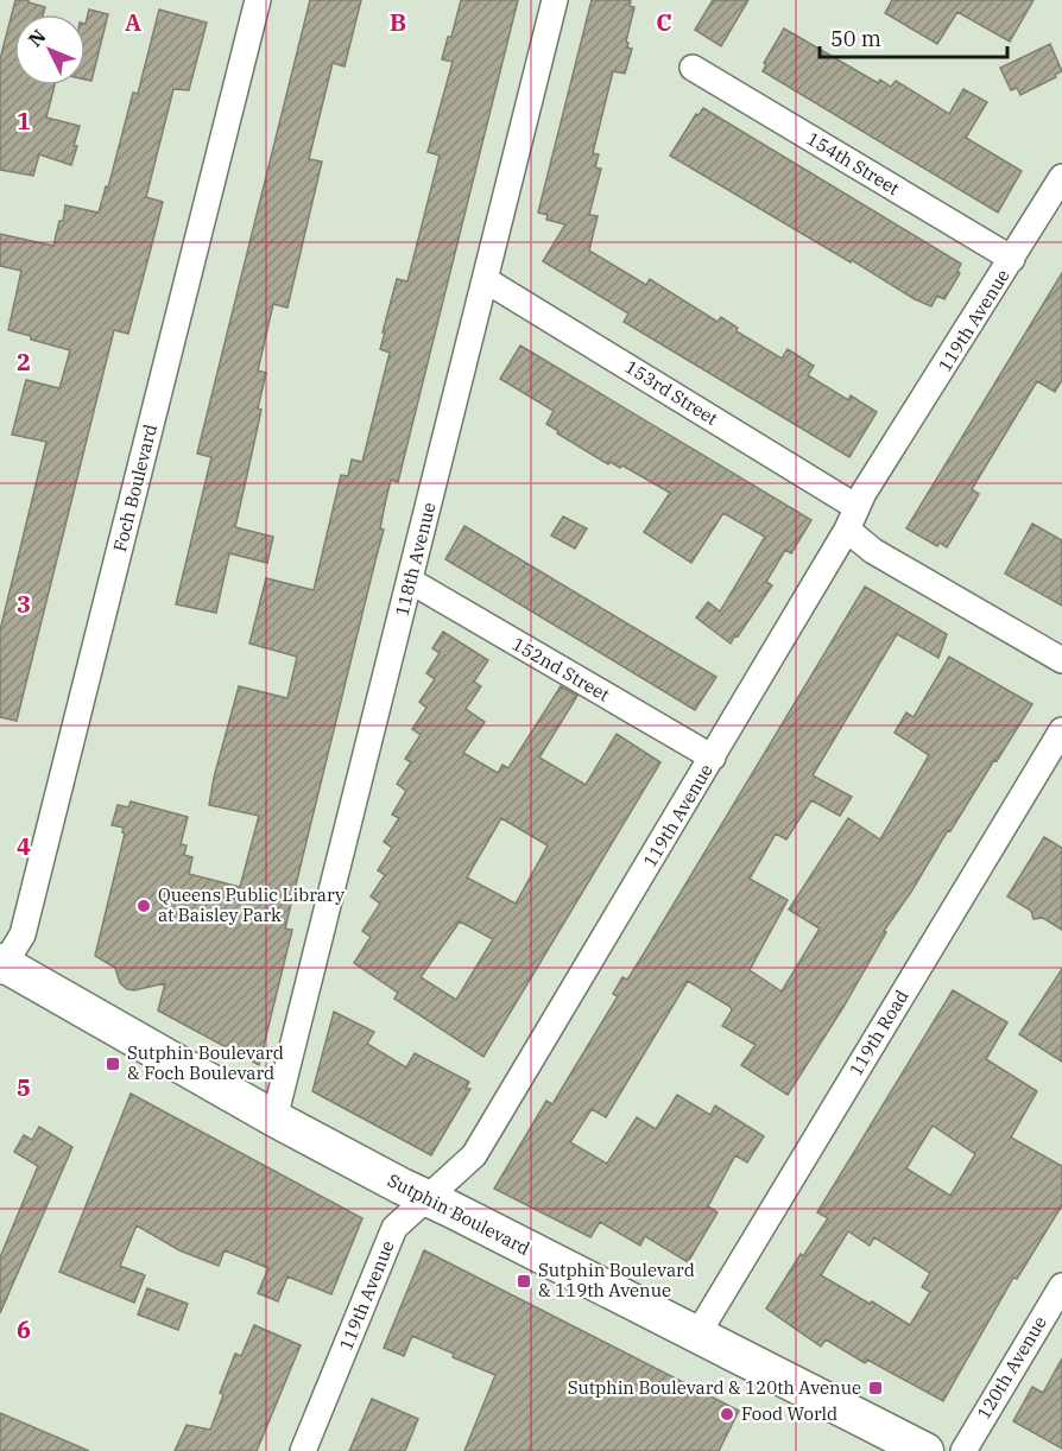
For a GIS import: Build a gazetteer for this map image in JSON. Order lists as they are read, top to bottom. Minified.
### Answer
{"streets":{"main road":["Sutphin Boulevard"],"street":["154th Street","119th Avenue","153rd Street","Foch Boulevard","118th Avenue","152nd Street","119th Road","120th Avenue"]},"crossings":[["154th Street","119th Avenue"],["119th Avenue","153rd Street"],["119th Avenue","152nd Street"],["119th Avenue","Sutphin Boulevard"],["153rd Street","118th Avenue"],["Foch Boulevard","Sutphin Boulevard"],["118th Avenue","152nd Street"],["118th Avenue","Sutphin Boulevard"],["119th Road","Sutphin Boulevard"]],"places":{"other":["Queens Public Library at Baisley Park","Food World"],"transit":["Sutphin Boulevard & Foch Boulevard","Sutphin Boulevard & 119th Avenue","Sutphin Boulevard & 120th Avenue"]},"scale_bar":"50 m","north":"top left","grid":{"columns":["A","B","C"],"rows":["1","2","3","4","5","6"]}}
